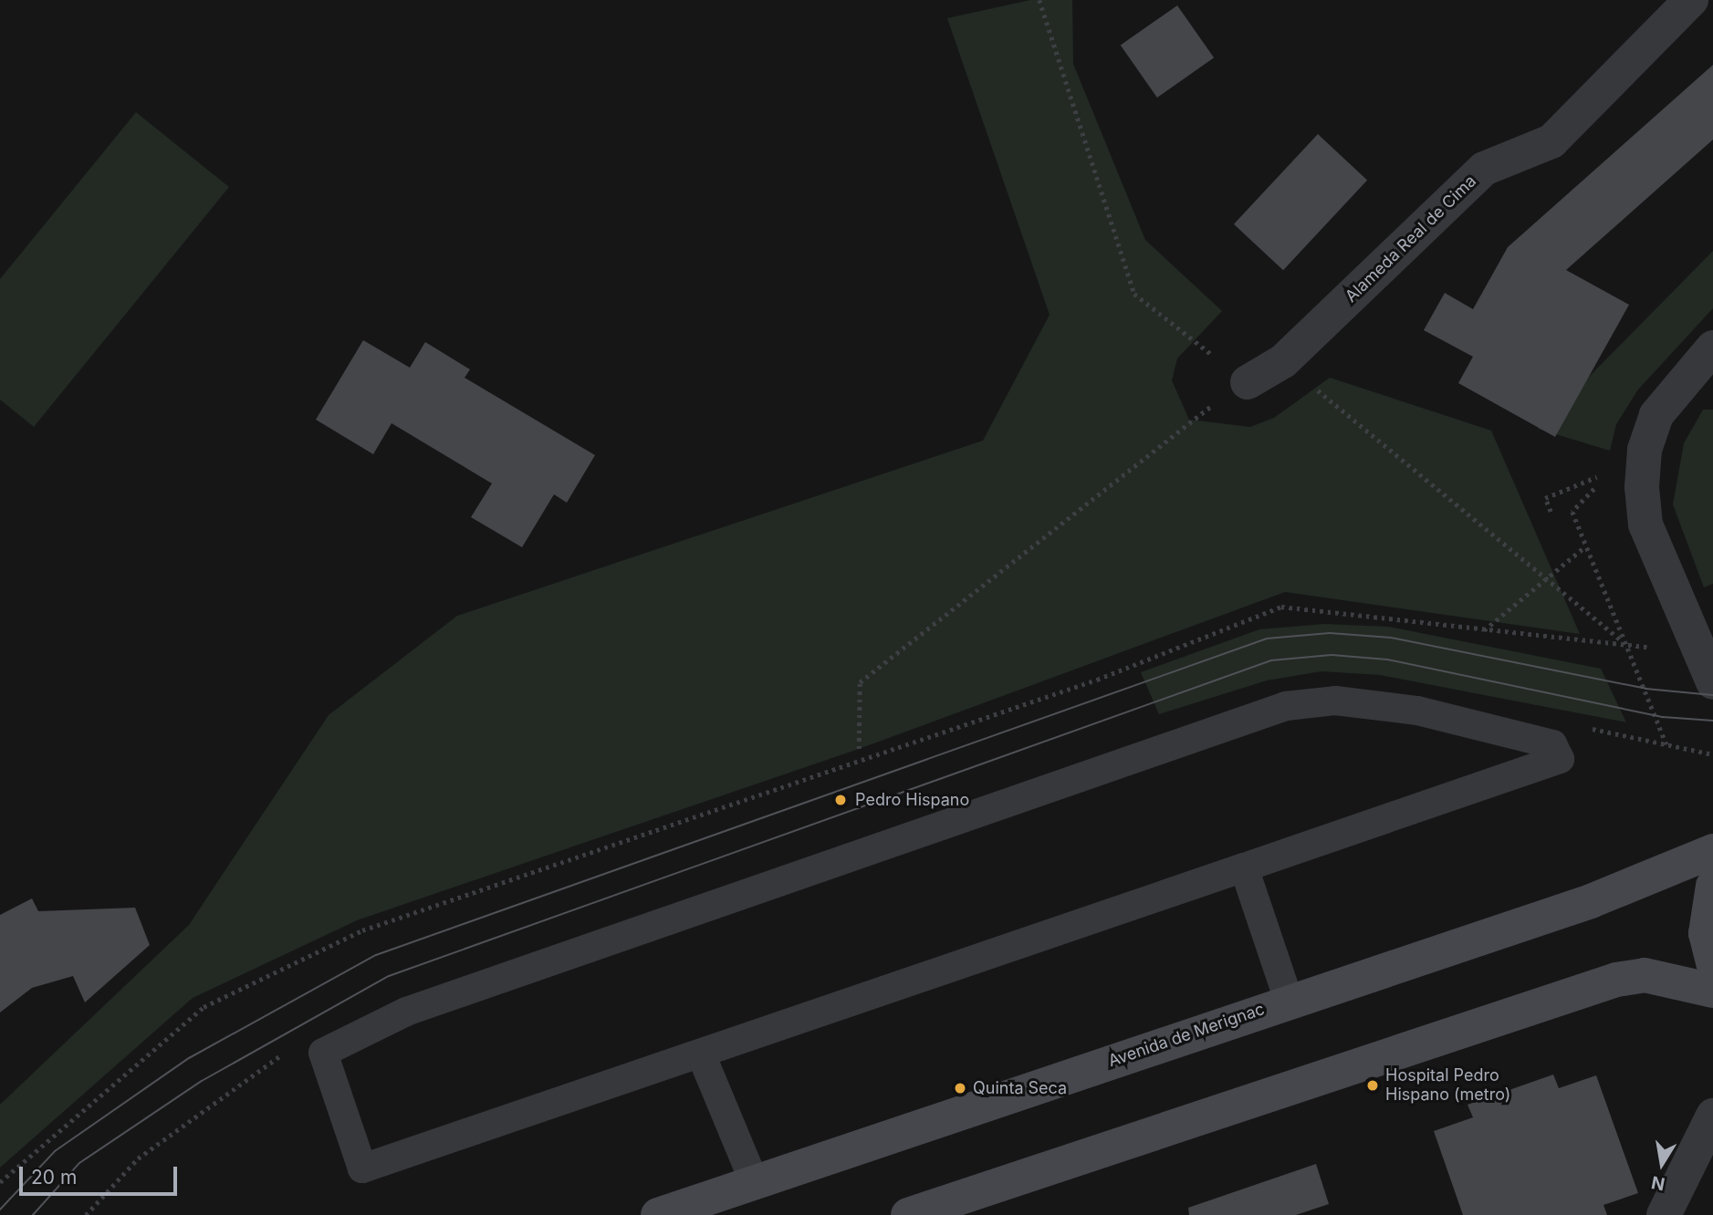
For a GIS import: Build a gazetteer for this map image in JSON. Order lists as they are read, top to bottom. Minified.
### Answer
{"streets":{"main road":["Avenida de Merignac"],"street":["Alameda Real de Cima"]},"places":["Pedro Hispano","Hospital Pedro Hispano (metro)","Quinta Seca"],"scale_bar":"20 m","north":"bottom"}
